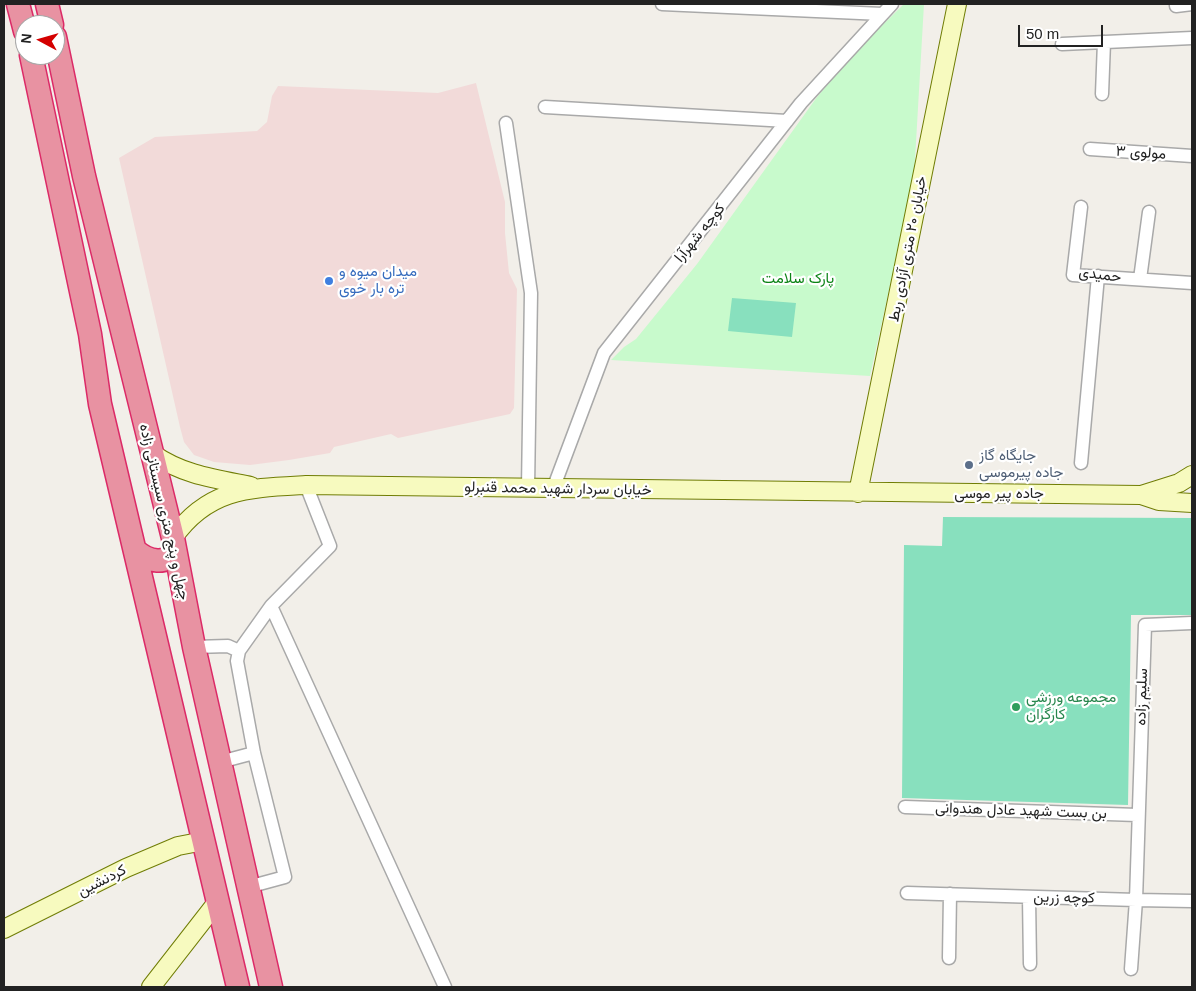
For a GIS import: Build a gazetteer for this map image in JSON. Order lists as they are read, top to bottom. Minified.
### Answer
{"streets":{"highway":["چهل و پنج متری سیستانی زاده"],"main road":["خیابان ۲۰ متری آزادی ربط","خیابان سردار شهید محمد قنبرلو","جاده پیر موسی","کردنشین"],"street":["مولوی ۳","کوچه شهرآرا","حمیدی","سلیم زاده","بن بست شهید عادل هندوانی","کوچه زرین"]},"crossings":[["کوچه شهرآرا","خیابان سردار شهید محمد قنبرلو"],["خیابان ۲۰ متری آزادی ربط","خیابان سردار شهید محمد قنبرلو"],["خیابان ۲۰ متری آزادی ربط","جاده پیر موسی"],["خیابان سردار شهید محمد قنبرلو","جاده پیر موسی"],["سلیم زاده","بن بست شهید عادل هندوانی"]],"parks":["پارک سلامت"],"places":["میدان میوه و تره بار خوی","جایگاه گاز جاده پیرموسی","مجموعه ورزشی کارگران"],"scale_bar":"50 m","north":"left"}
